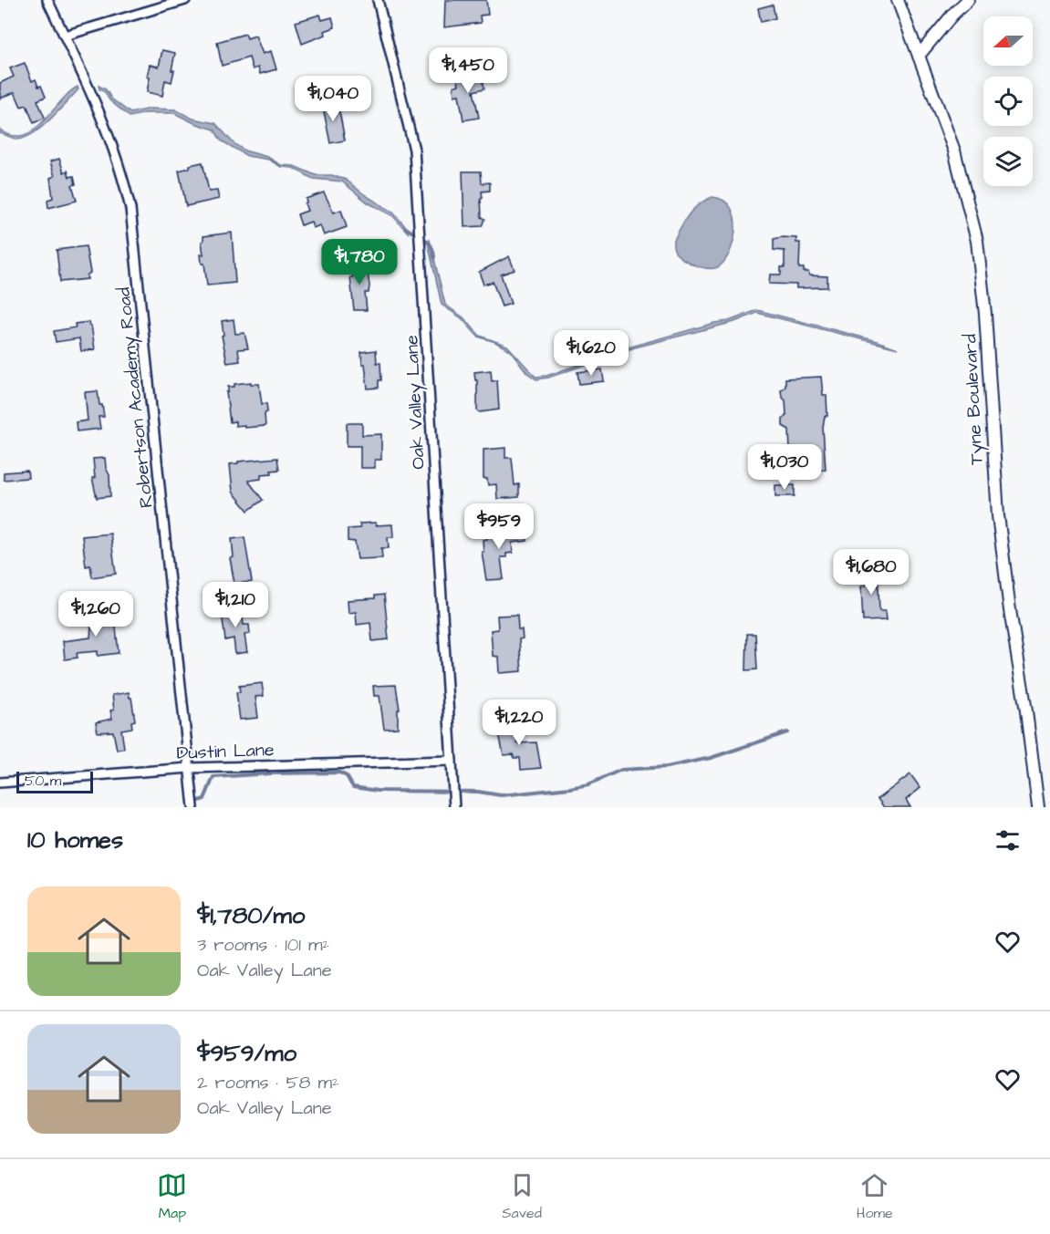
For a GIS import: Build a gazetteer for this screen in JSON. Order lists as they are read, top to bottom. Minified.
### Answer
{"streets":{"street":["Robertson Academy Road","Tyne Boulevard","Oak Valley Lane","Dustin Lane"]},"crossings":[["Robertson Academy Road","Dustin Lane"],["Oak Valley Lane","Dustin Lane"]],"scale_bar":"50 m","north":"left","page":{"price":["$1,450","$1,040","$1,780","$1,620","$1,030","$959","$1,680","$1,210","$1,260","$1,220"],"scale":"50 m","heading":"10 homes","list":[{"name":"$1,780/mo","note":"3 rooms · 101 m² · Oak Valley Lane"},{"name":"$959/mo","note":"2 rooms · 58 m² · Oak Valley Lane"}],"tabs":["Map","Saved","Home"]}}
